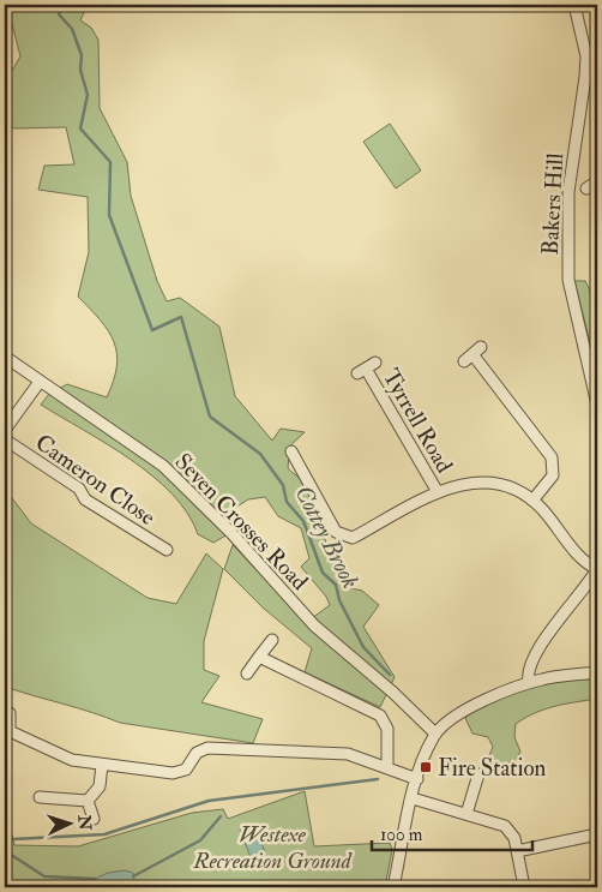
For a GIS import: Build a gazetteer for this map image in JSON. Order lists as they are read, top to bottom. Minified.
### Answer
{"streets":{"street":["Bakers Hill","Tyrrell Road","Cameron Close","Seven Crosses Road"]},"water":["Cottey Brook"],"parks":["Westexe Recreation Ground"],"places":{"transit":["Fire Station"]},"scale_bar":"100 m","north":"right"}
